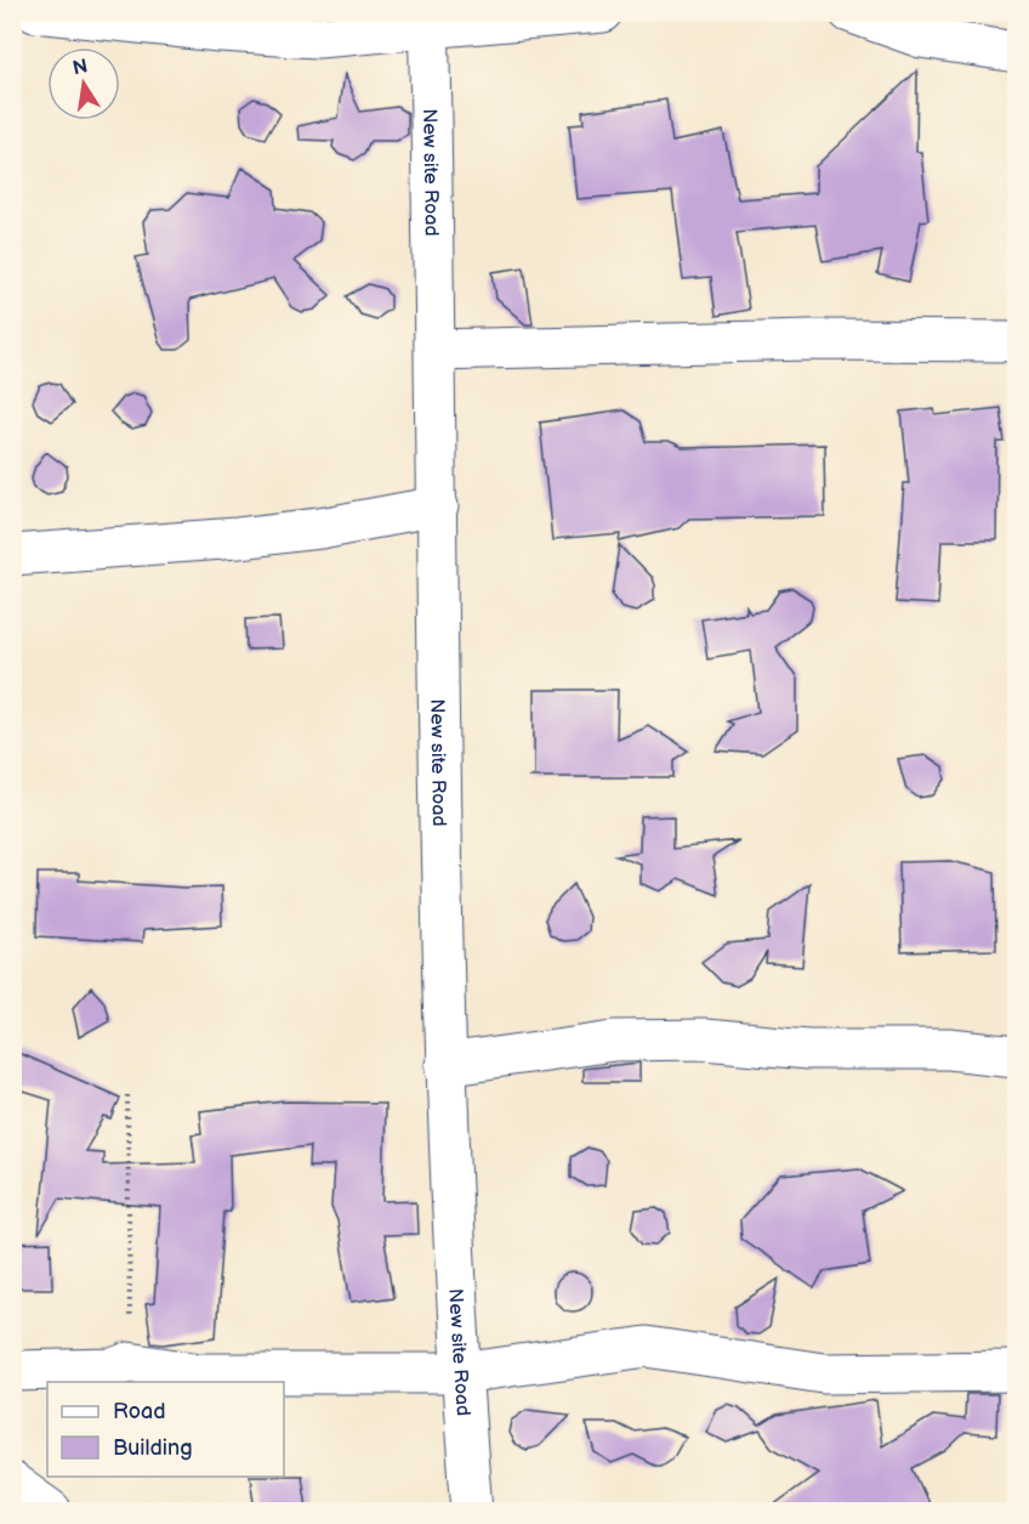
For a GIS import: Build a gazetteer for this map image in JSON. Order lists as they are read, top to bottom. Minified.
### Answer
{"streets":{"street":["New site Road"]},"legend":["Road","Building"],"north":"top"}
